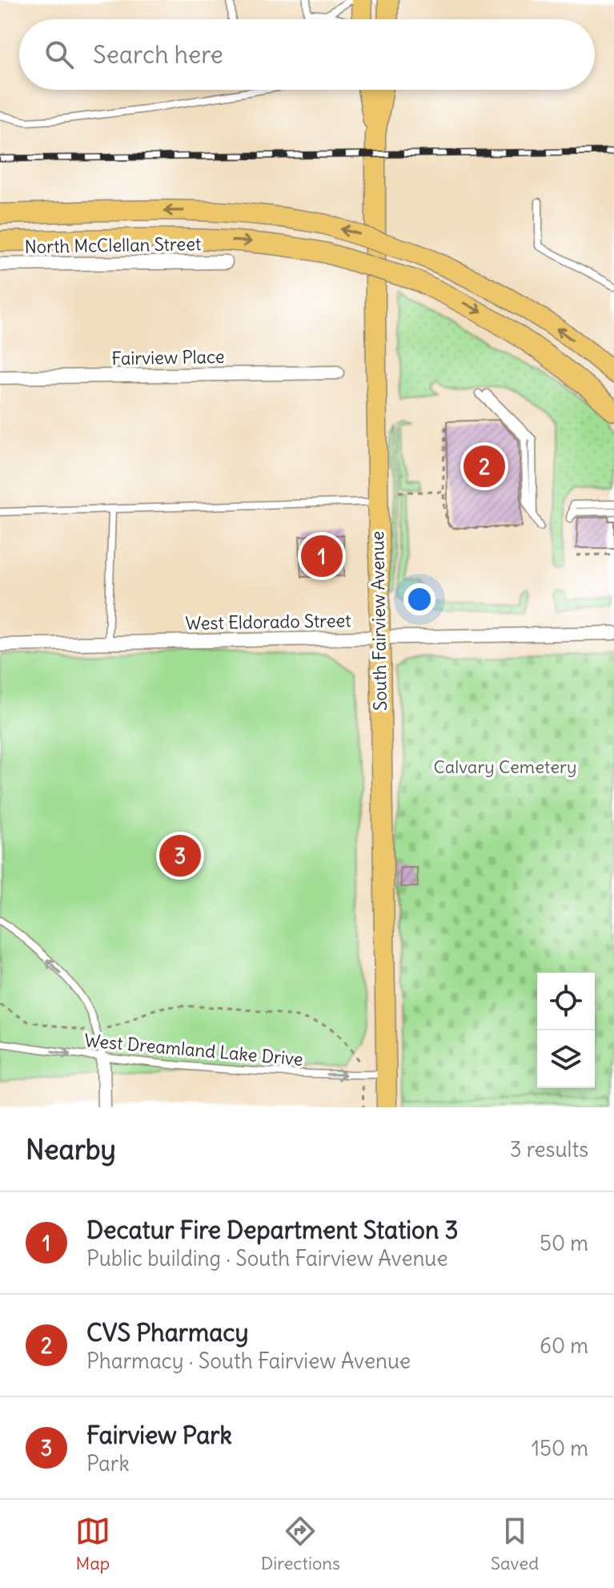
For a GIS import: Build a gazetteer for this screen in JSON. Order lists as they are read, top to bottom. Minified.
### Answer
{"streets":{"main road":["South Fairview Avenue"],"street":["North McClellan Street","Fairview Place","West Eldorado Street"],"lane":["West Dreamland Lake Drive"]},"crossings":[["South Fairview Avenue","West Eldorado Street"],["South Fairview Avenue","West Dreamland Lake Drive"]],"one_way":["West Dreamland Lake Drive"],"parks":["Calvary Cemetery"],"page":{"search":"Search here","pins":["2","1","3"],"heading":["Nearby","3 results"],"list":[{"mark":"1","name":"Decatur Fire Department Station 3","note":"Public building · South Fairview Avenue","value":"50 m"},{"mark":"2","name":"CVS Pharmacy","note":"Pharmacy · South Fairview Avenue","value":"60 m"},{"mark":"3","name":"Fairview Park","note":"Park","value":"150 m"}],"nav":["Map","Directions","Saved"]}}
